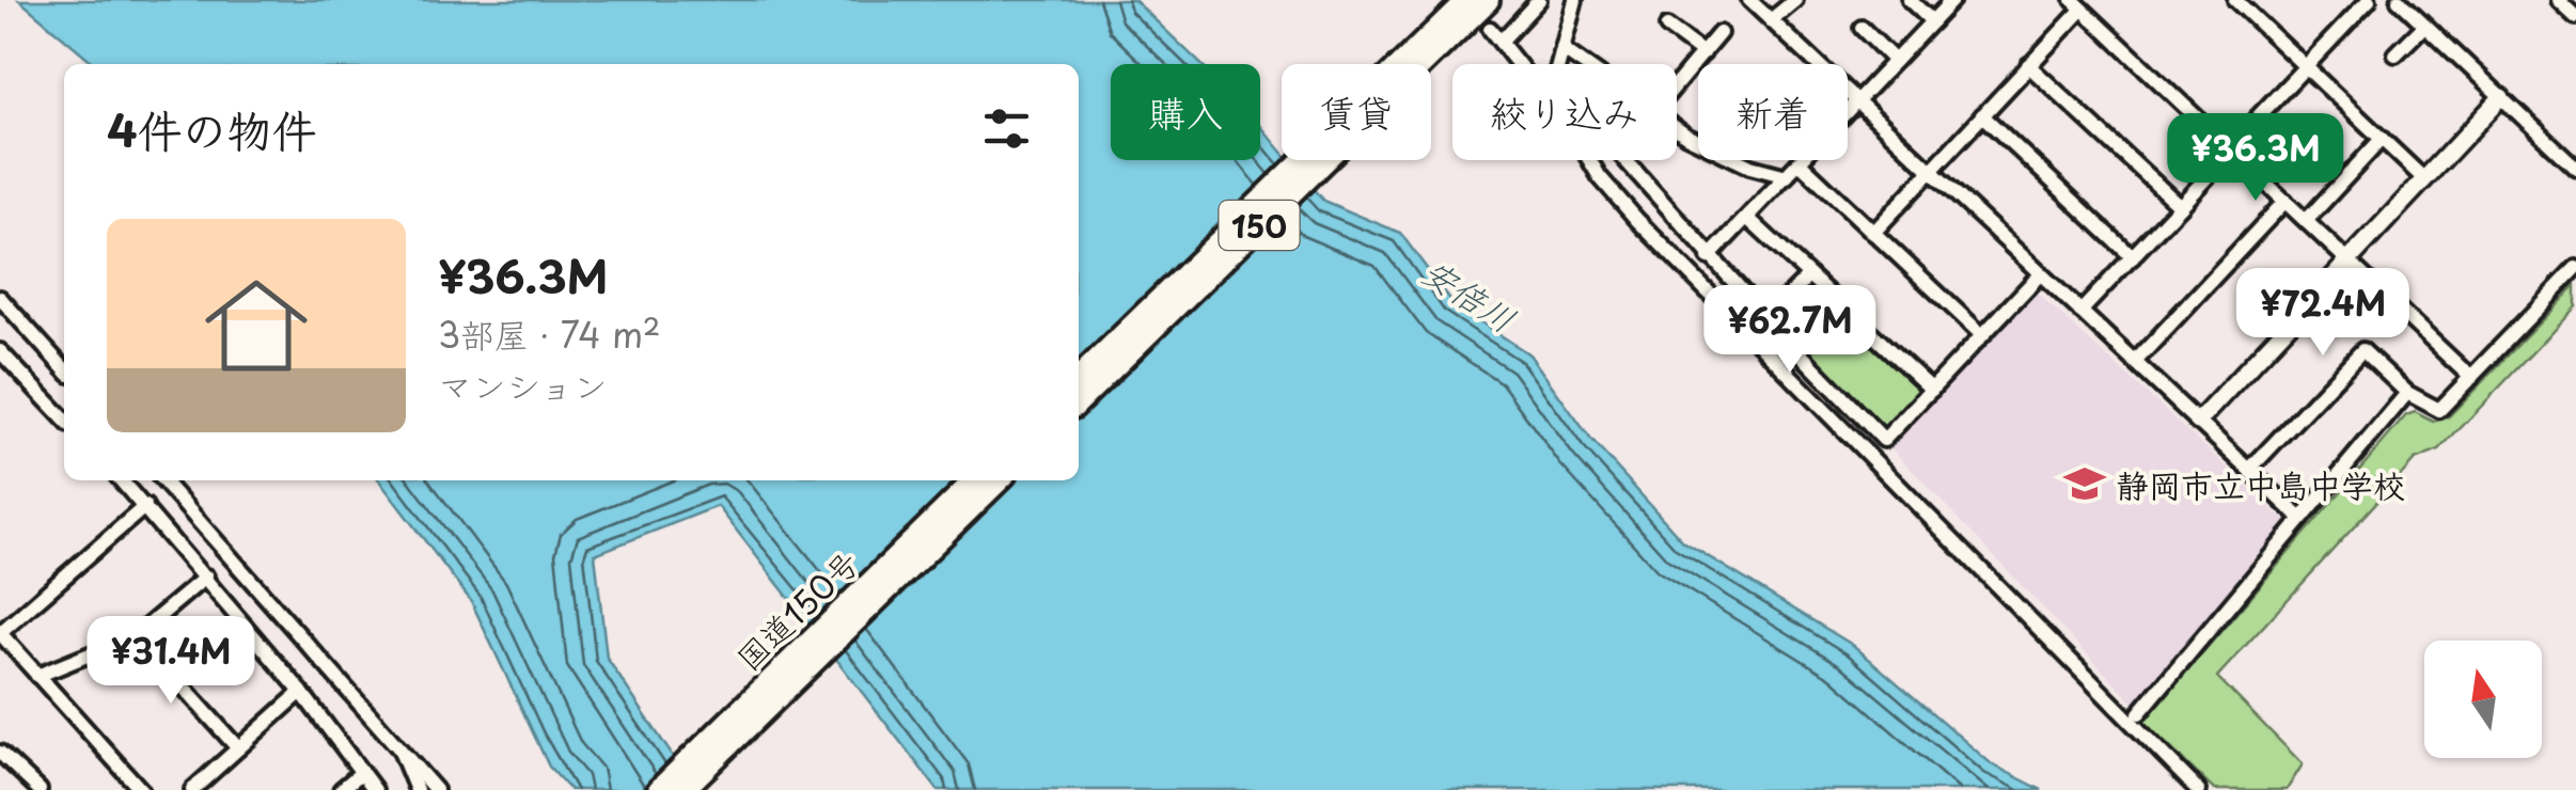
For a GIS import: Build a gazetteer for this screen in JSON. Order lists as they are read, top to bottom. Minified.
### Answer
{"streets":{"highway":["150","国道150号"]},"water":["安倍川"],"places":{"school or university":["静岡市立中島中学校"]},"north":"top","page":{"chip":["購入","賃貸","絞り込み","新着"],"heading":"4件の物件","price":["¥36.3M","¥72.4M","¥62.7M","¥31.4M"],"list":[{"name":"¥36.3M","note":"3部屋 · 74 m² · マンション"}]}}
